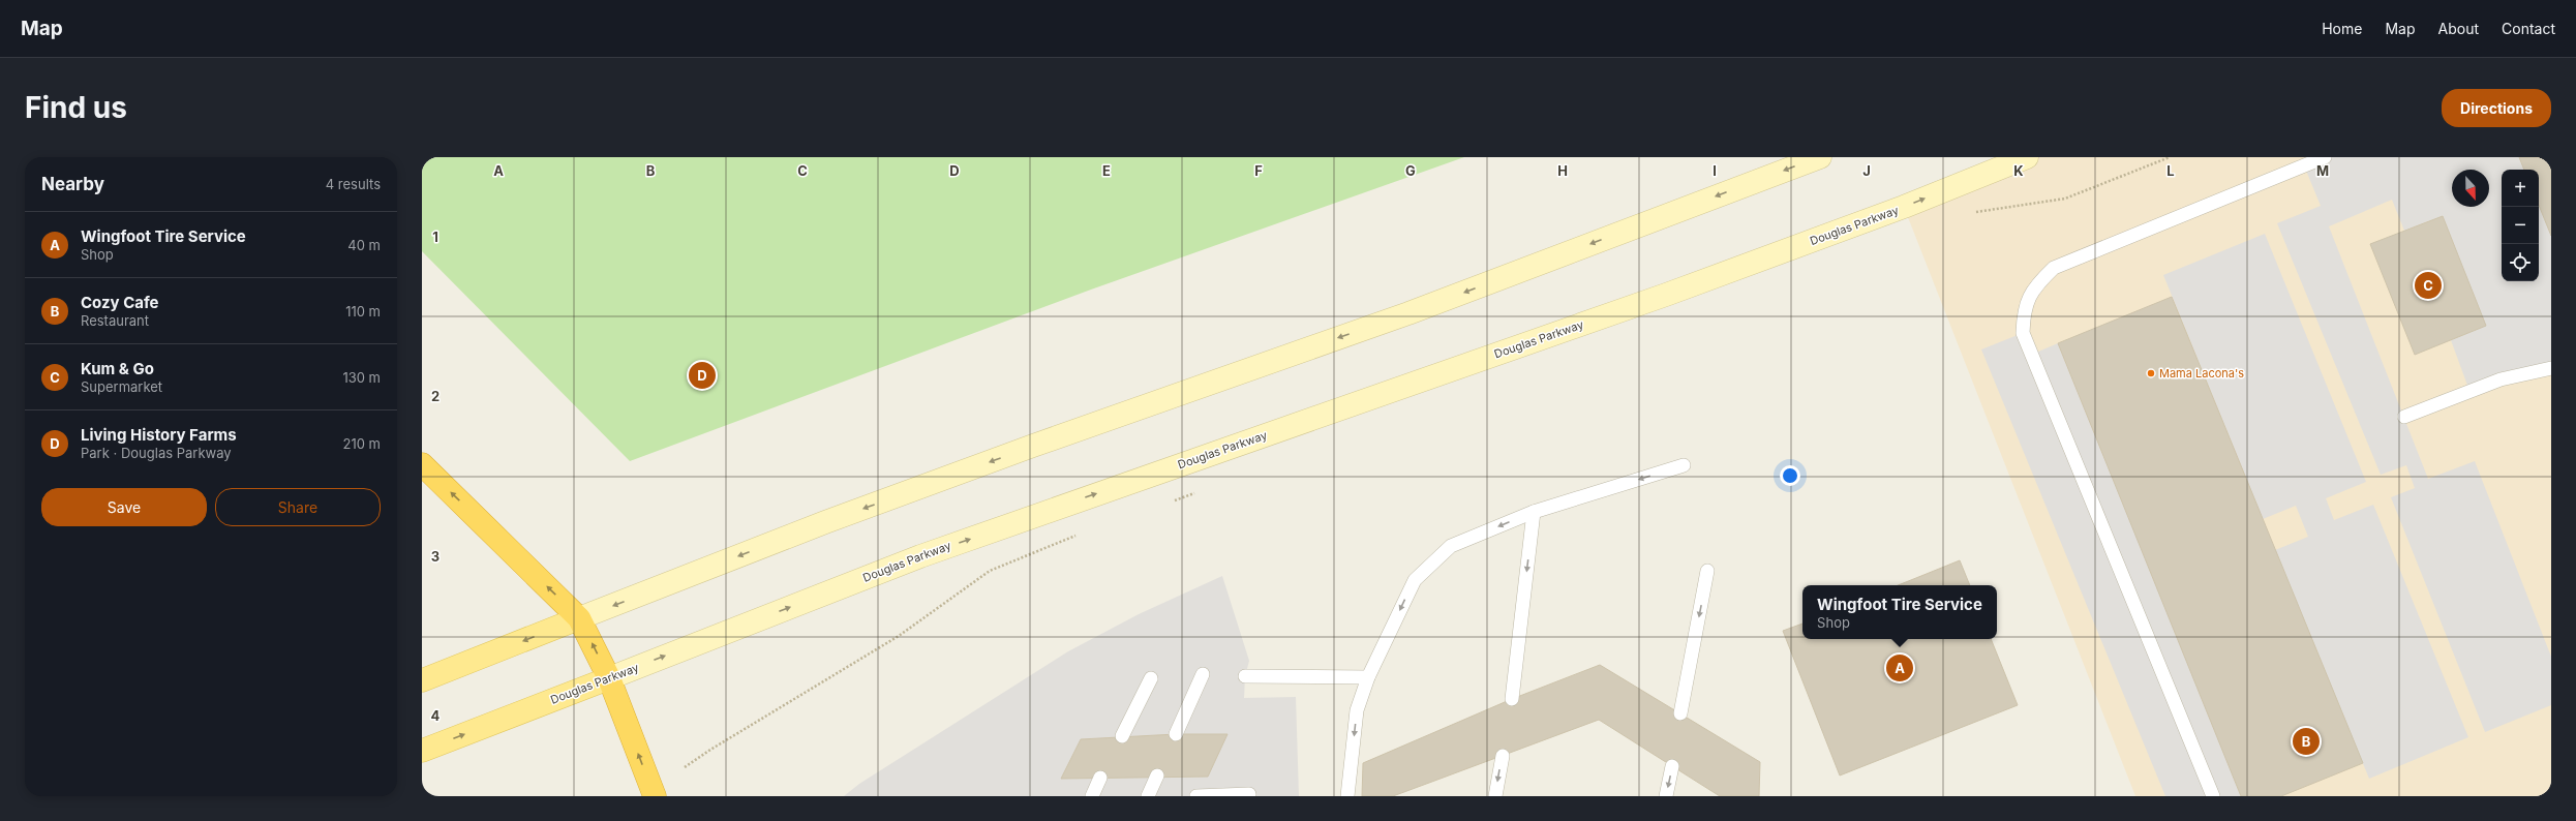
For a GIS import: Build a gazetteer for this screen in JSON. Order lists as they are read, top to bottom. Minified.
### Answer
{"streets":{"main road":["Douglas Parkway"]},"places":["Mama Lacona's"],"north":"bottom","page":{"header":"Map","nav":["Home","Map","About","Contact"],"buttons":["Directions",["Save","Share"]],"title":"Find us","heading":["Nearby","4 results"],"map_buttons":["+","−"],"list":[{"mark":"A","name":"Wingfoot Tire Service","note":"Shop","value":"40 m"},{"mark":"B","name":"Cozy Cafe","note":"Restaurant","value":"110 m"},{"mark":"C","name":"Kum & Go","note":"Supermarket","value":"130 m"},{"mark":"D","name":"Living History Farms","note":"Park · Douglas Parkway","value":"210 m"}],"pins":["C","D","A","B"],"popup":["Wingfoot Tire Service","Shop"]},"grid":{"columns":["A","B","C","D","E","F","G","H","I","J","K","L","M"],"rows":["1","2","3","4"]}}
